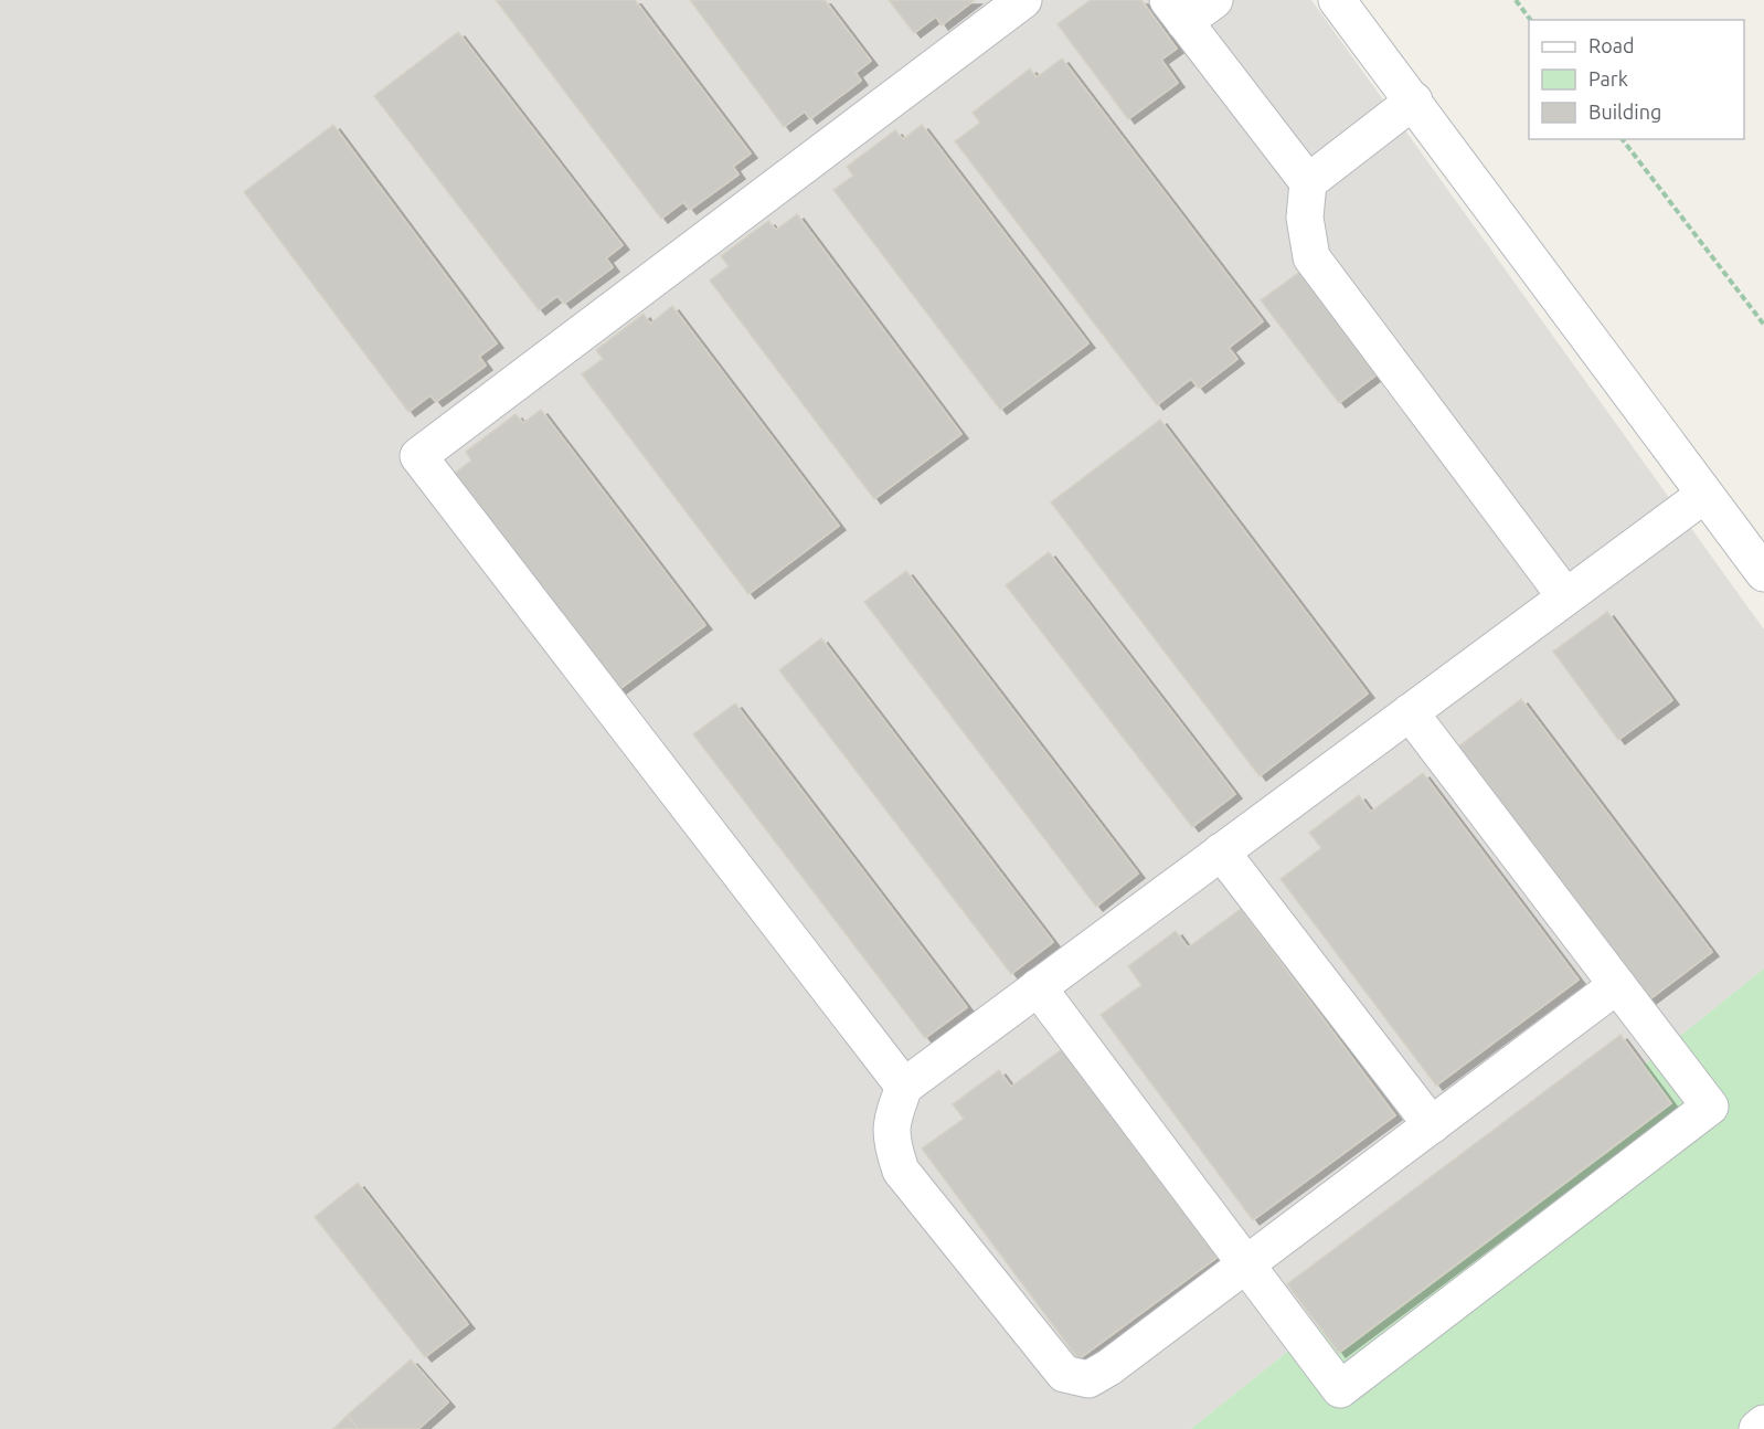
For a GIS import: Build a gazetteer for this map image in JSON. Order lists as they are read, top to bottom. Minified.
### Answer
{"legend":["Road","Park","Building"]}
